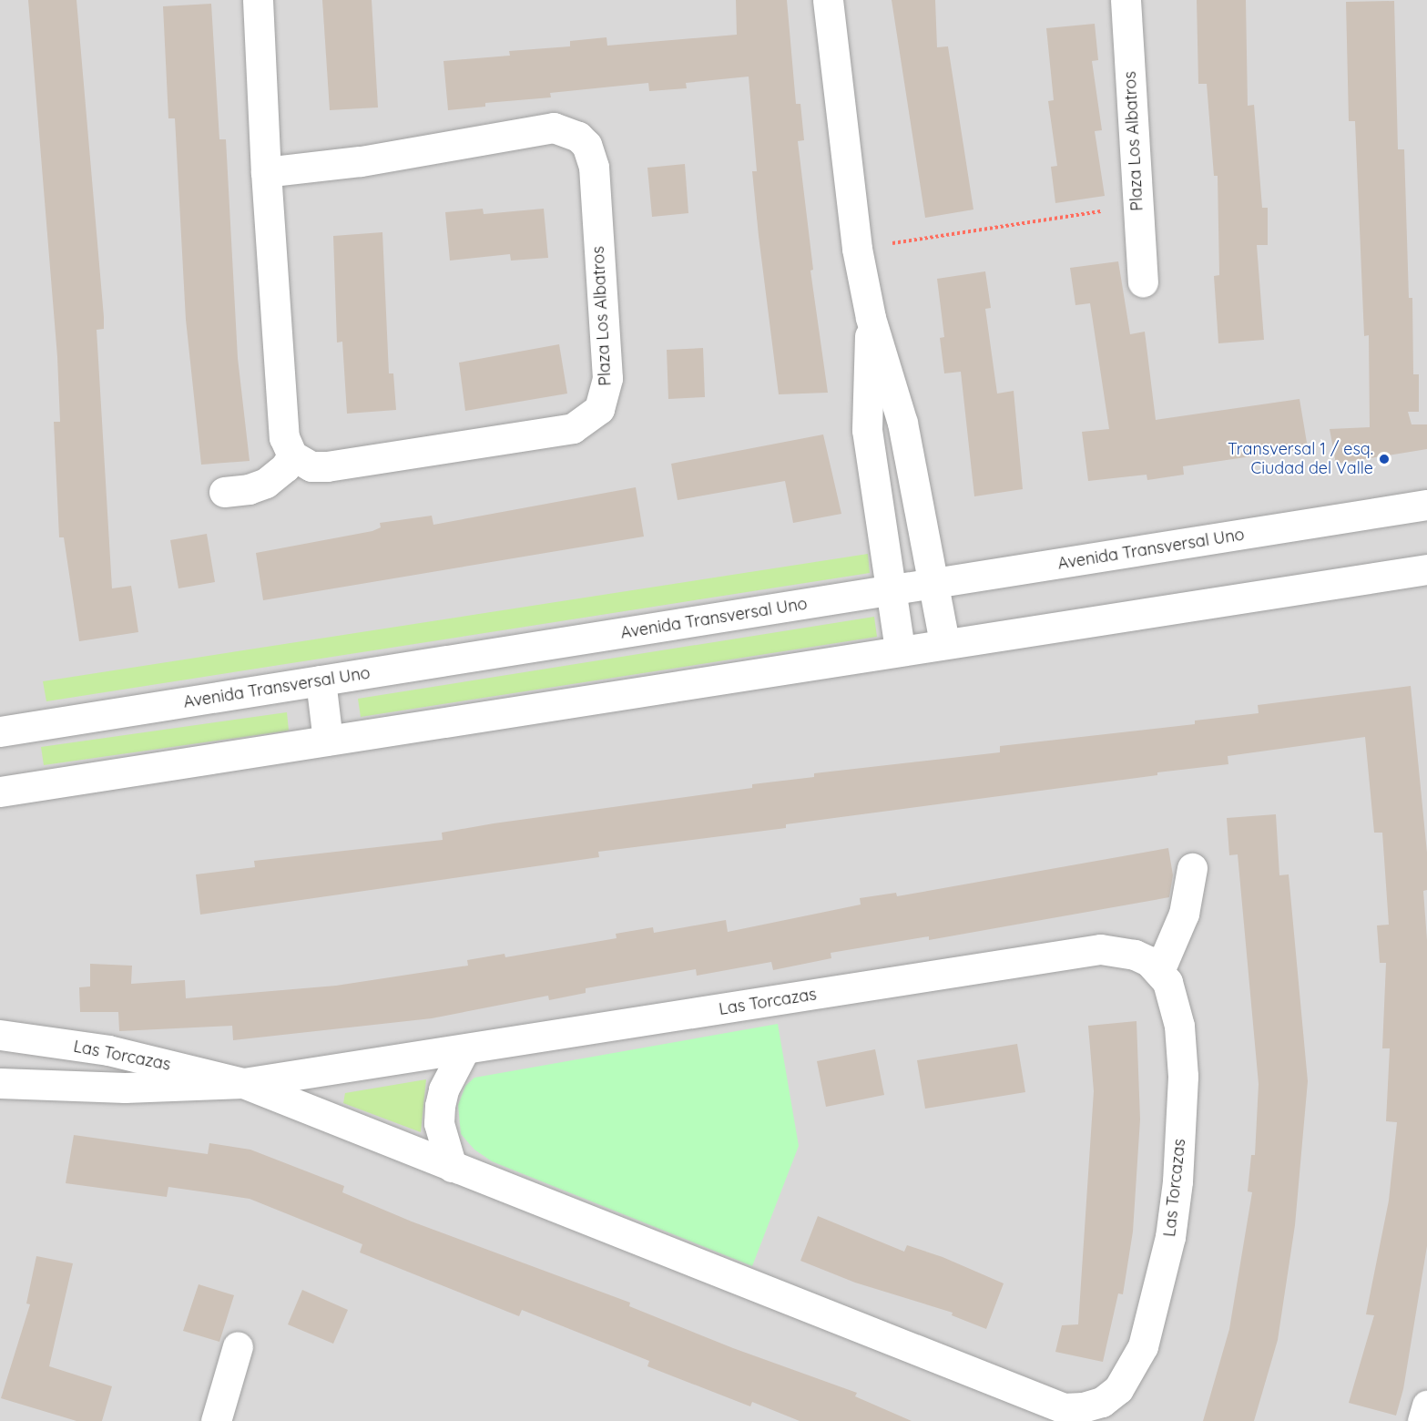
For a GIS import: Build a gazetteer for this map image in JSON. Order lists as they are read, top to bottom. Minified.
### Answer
{"streets":{"street":["Plaza Los Albatros","Avenida Transversal Uno","Las Torcazas"]},"places":["Transversal 1 / esq. Ciudad del Valle"]}
